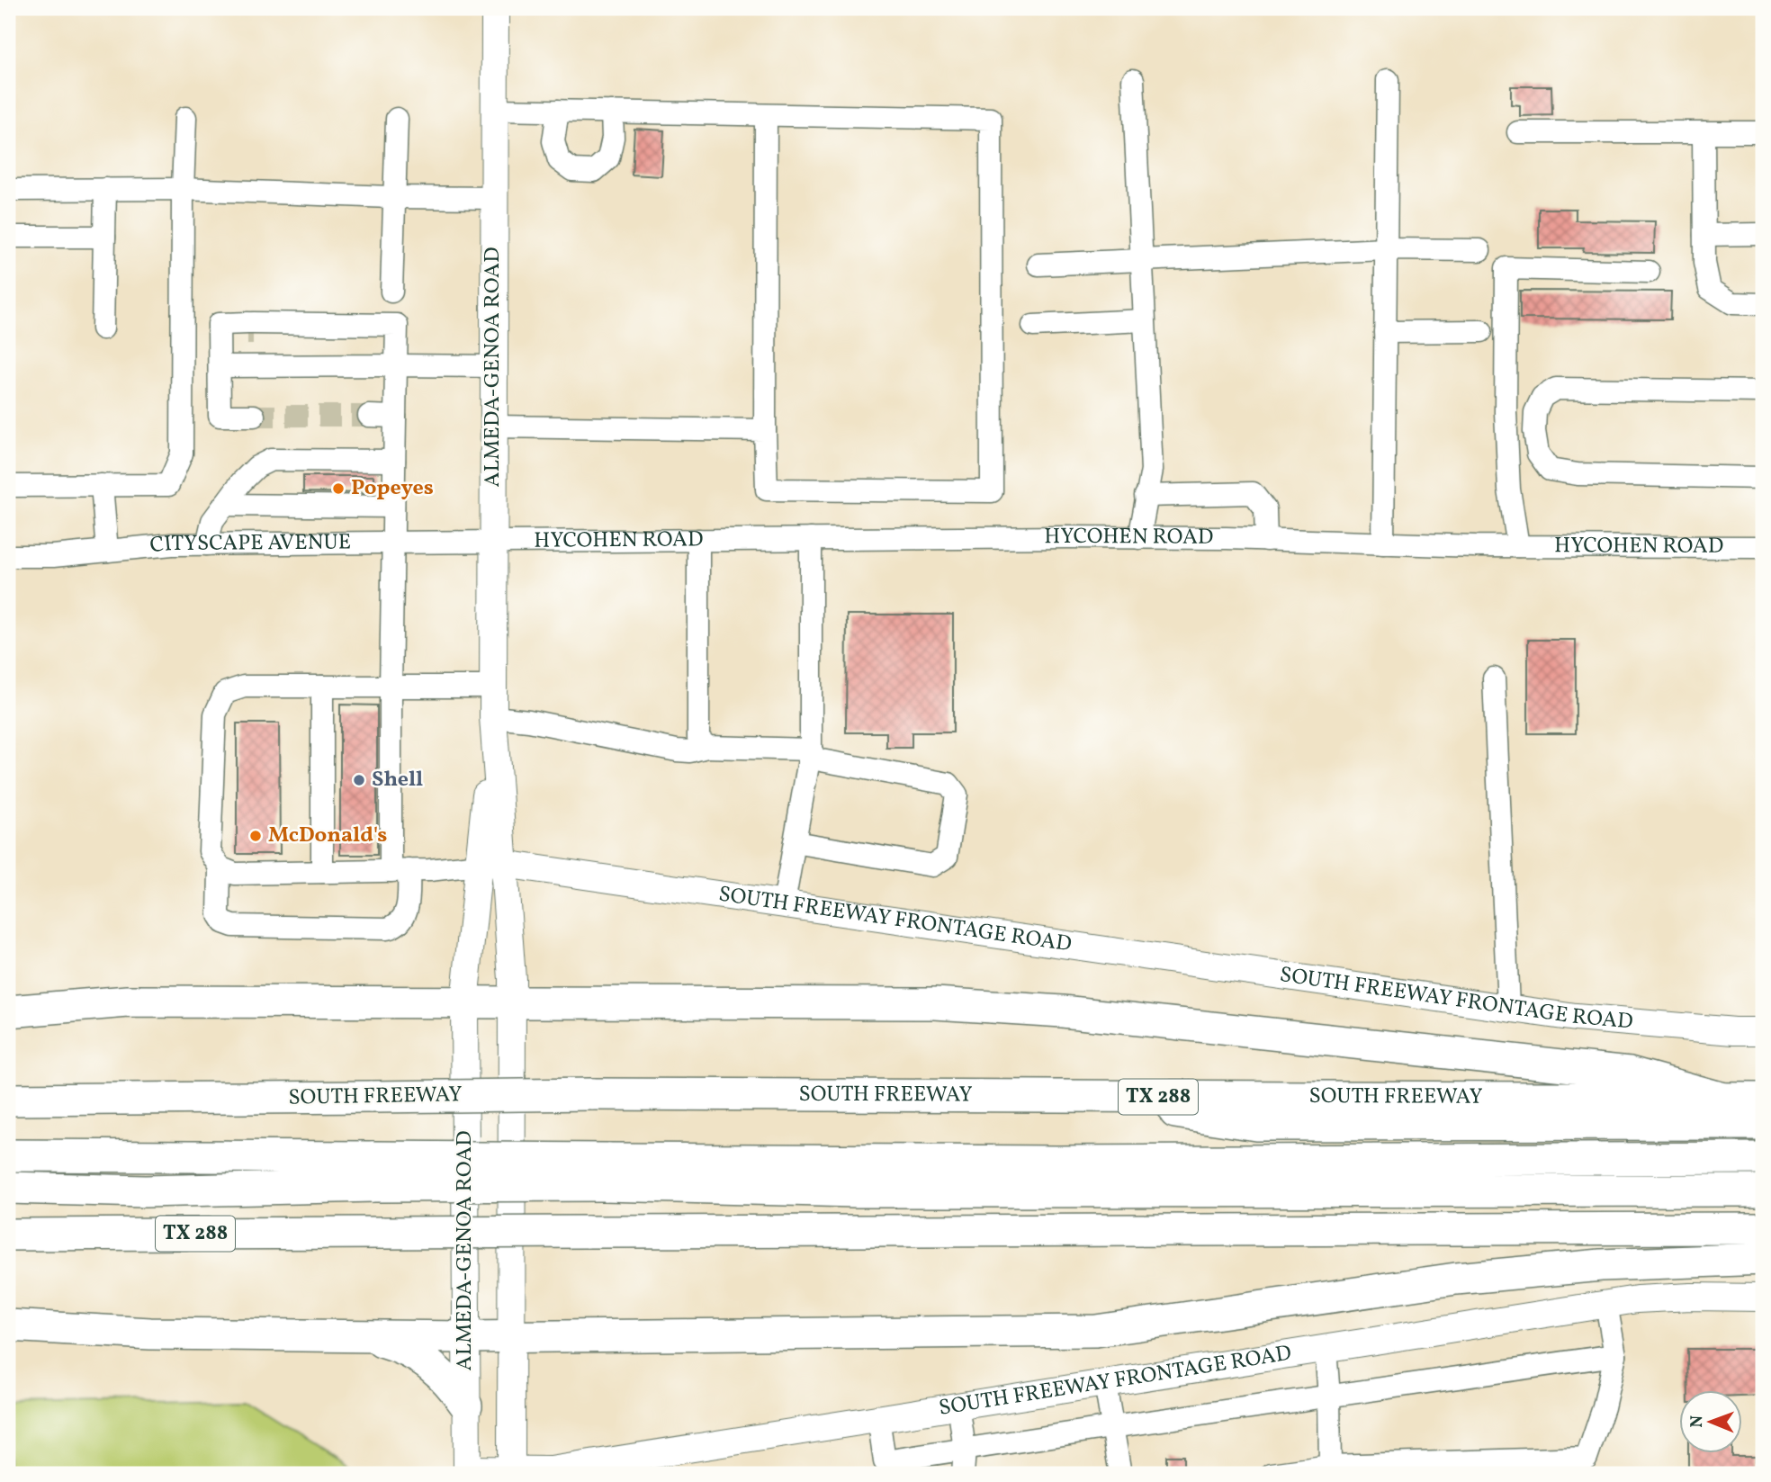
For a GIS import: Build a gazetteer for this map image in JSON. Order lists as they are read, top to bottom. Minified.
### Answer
{"streets":{"highway":["SOUTH FREEWAY","TX 288"],"main road":["ALMEDA-GENOA ROAD","SOUTH FREEWAY FRONTAGE ROAD"],"street":["HYCOHEN ROAD","CITYSCAPE AVENUE"]},"crossings":[["ALMEDA-GENOA ROAD","HYCOHEN ROAD"],["ALMEDA-GENOA ROAD","CITYSCAPE AVENUE"],["ALMEDA-GENOA ROAD","SOUTH FREEWAY FRONTAGE ROAD"],["HYCOHEN ROAD","CITYSCAPE AVENUE"]],"places":["Popeyes","Shell","McDonald's"],"north":"left"}
